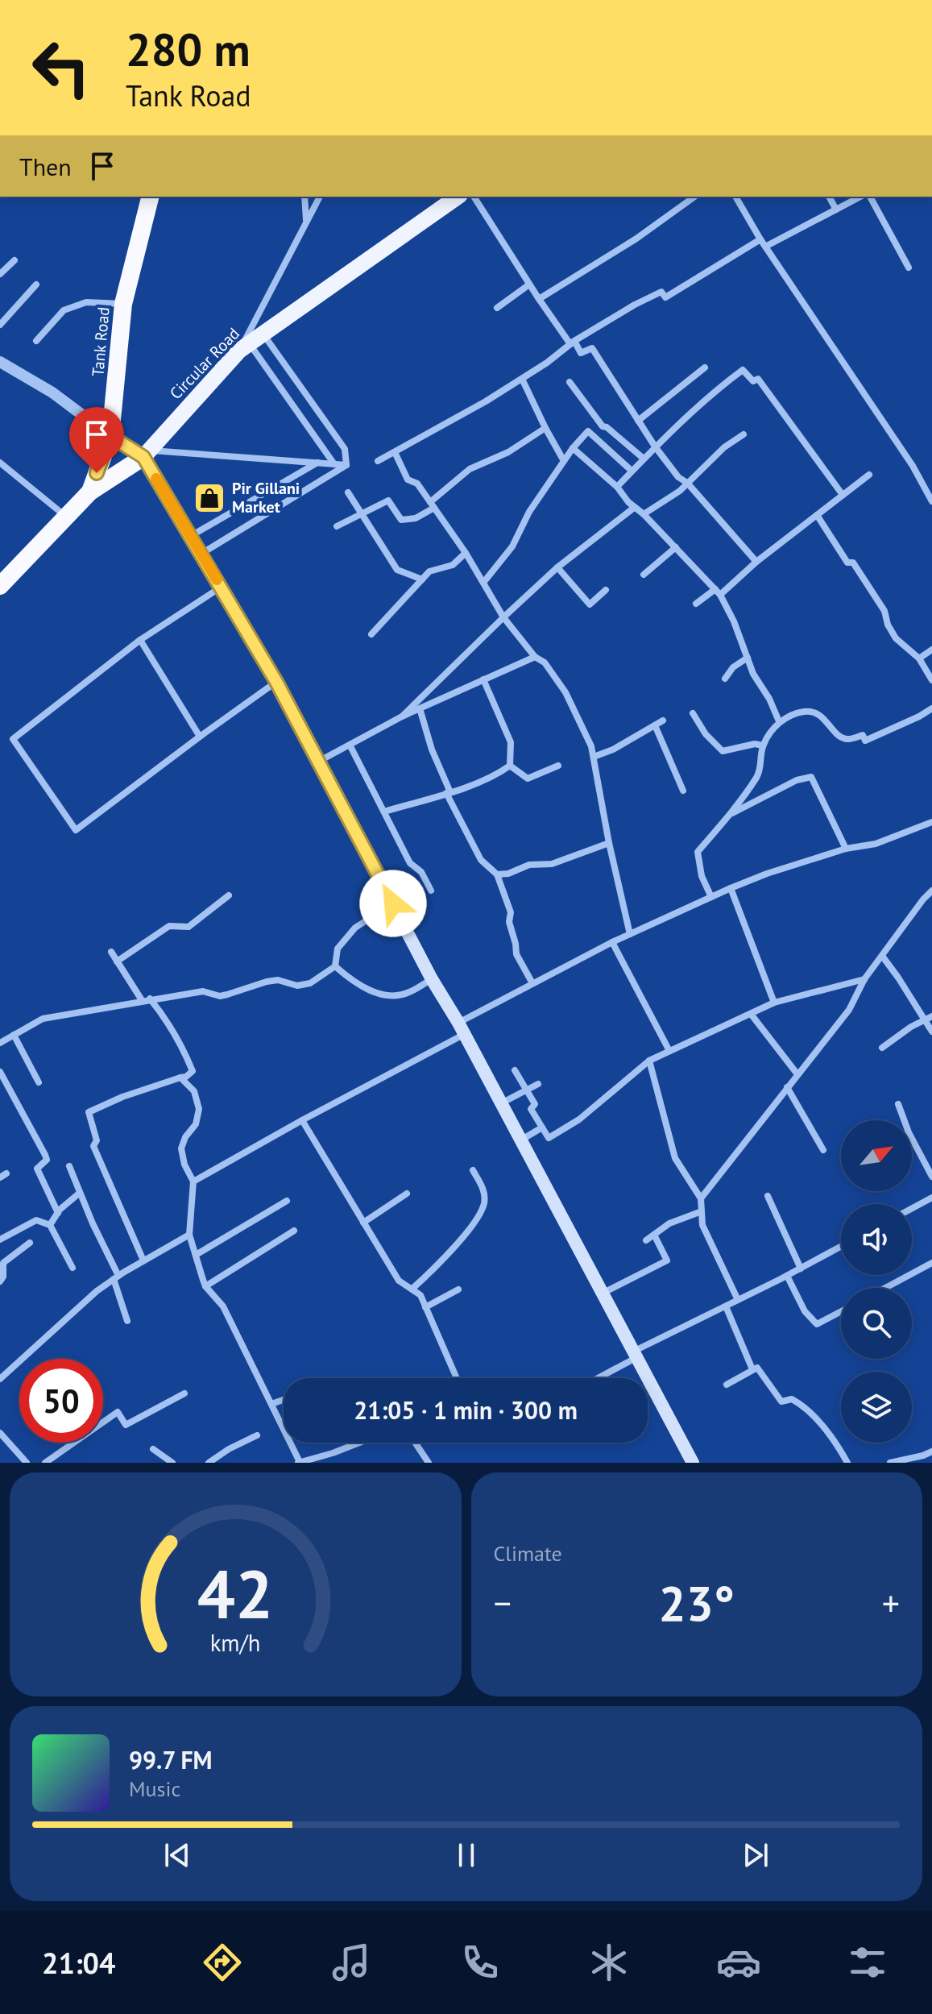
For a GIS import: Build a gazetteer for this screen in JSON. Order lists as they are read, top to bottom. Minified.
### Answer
{"streets":{"highway":["Tank Road","Circular Road"]},"crossings":[["Tank Road","Circular Road"]],"places":{"shop":["Pir Gillani Market"]},"north":"top right","page":{"turn":["280 m","Tank Road"],"then":"Then","limit":"50","trip":"21:05 · 1 min · 300 m","tile":"Climate","heat":["−","23°","+"],"song":["99.7 FM","Music"],"tabs":"21:04","gauge":["42","km/h"]}}
